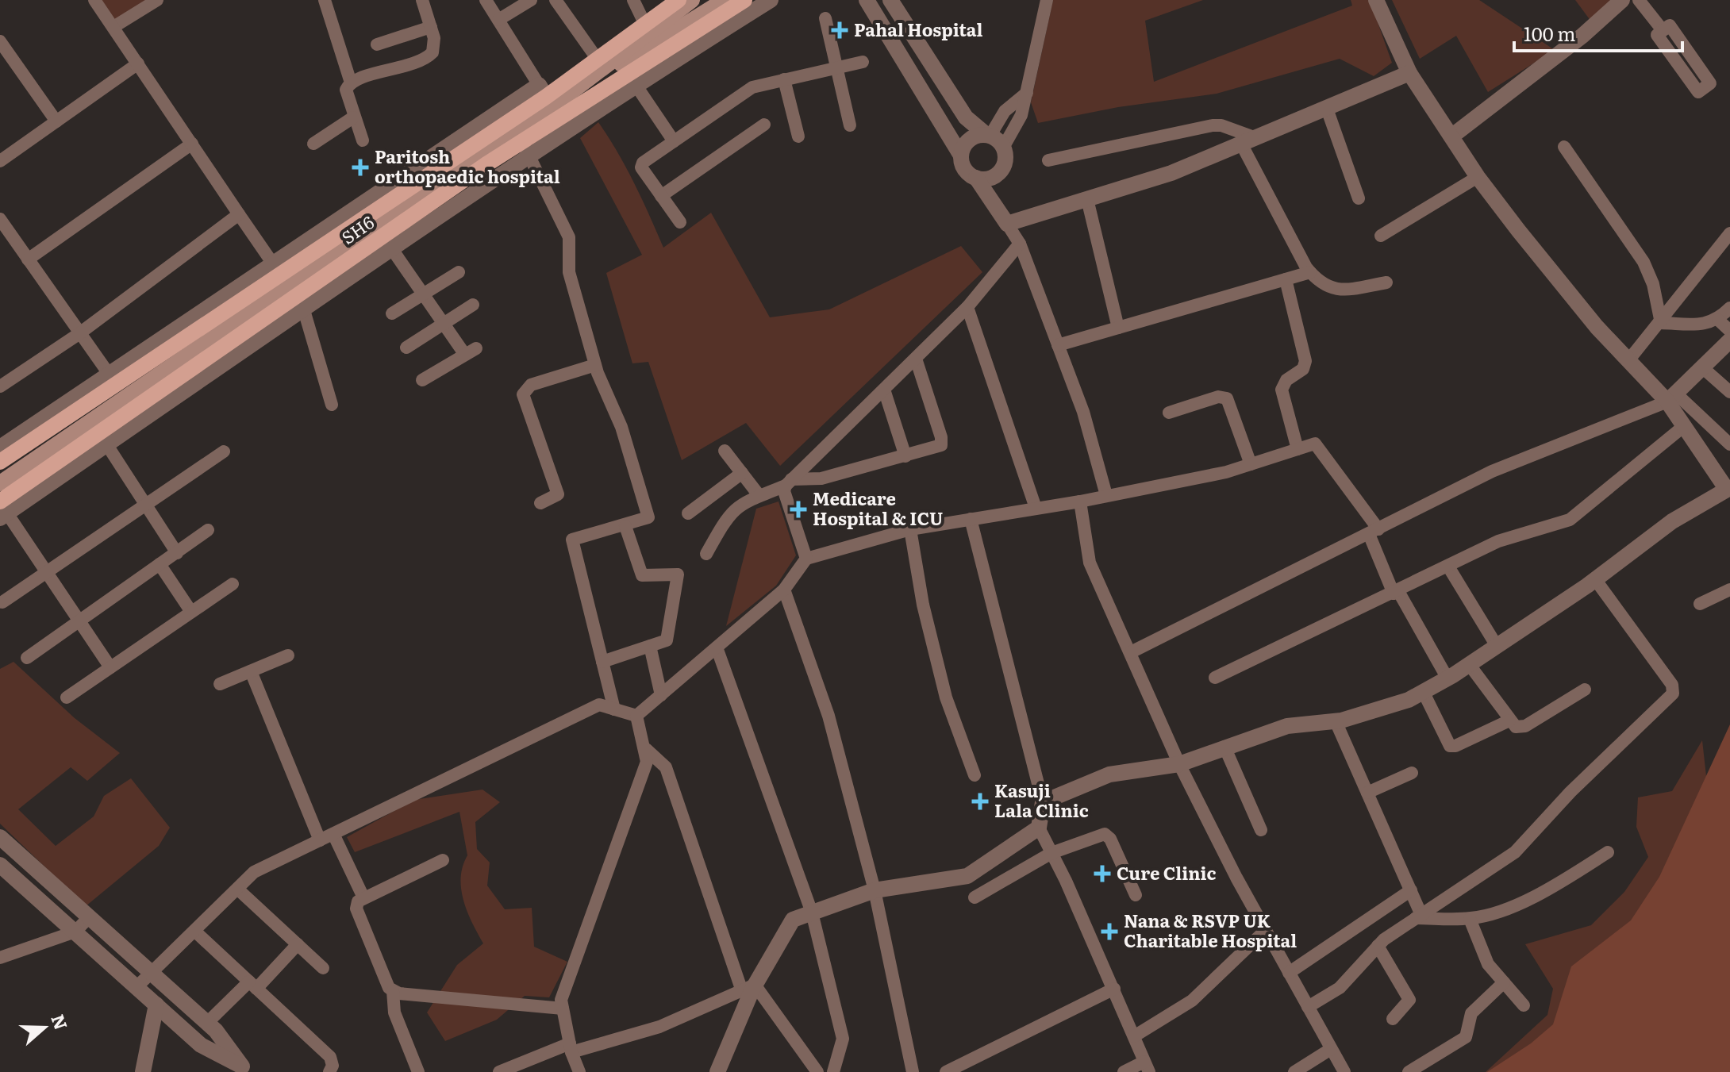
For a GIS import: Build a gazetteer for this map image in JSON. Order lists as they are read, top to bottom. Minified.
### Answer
{"streets":{"main road":["SH6"]},"places":{"health":["Pahal Hospital","Paritosh orthopaedic hospital","Medicare Hospital & ICU","Kasuji Lala Clinic","Cure Clinic","Nana & RSVP UK Charitable Hospital"]},"scale_bar":"100 m","north":"right"}
